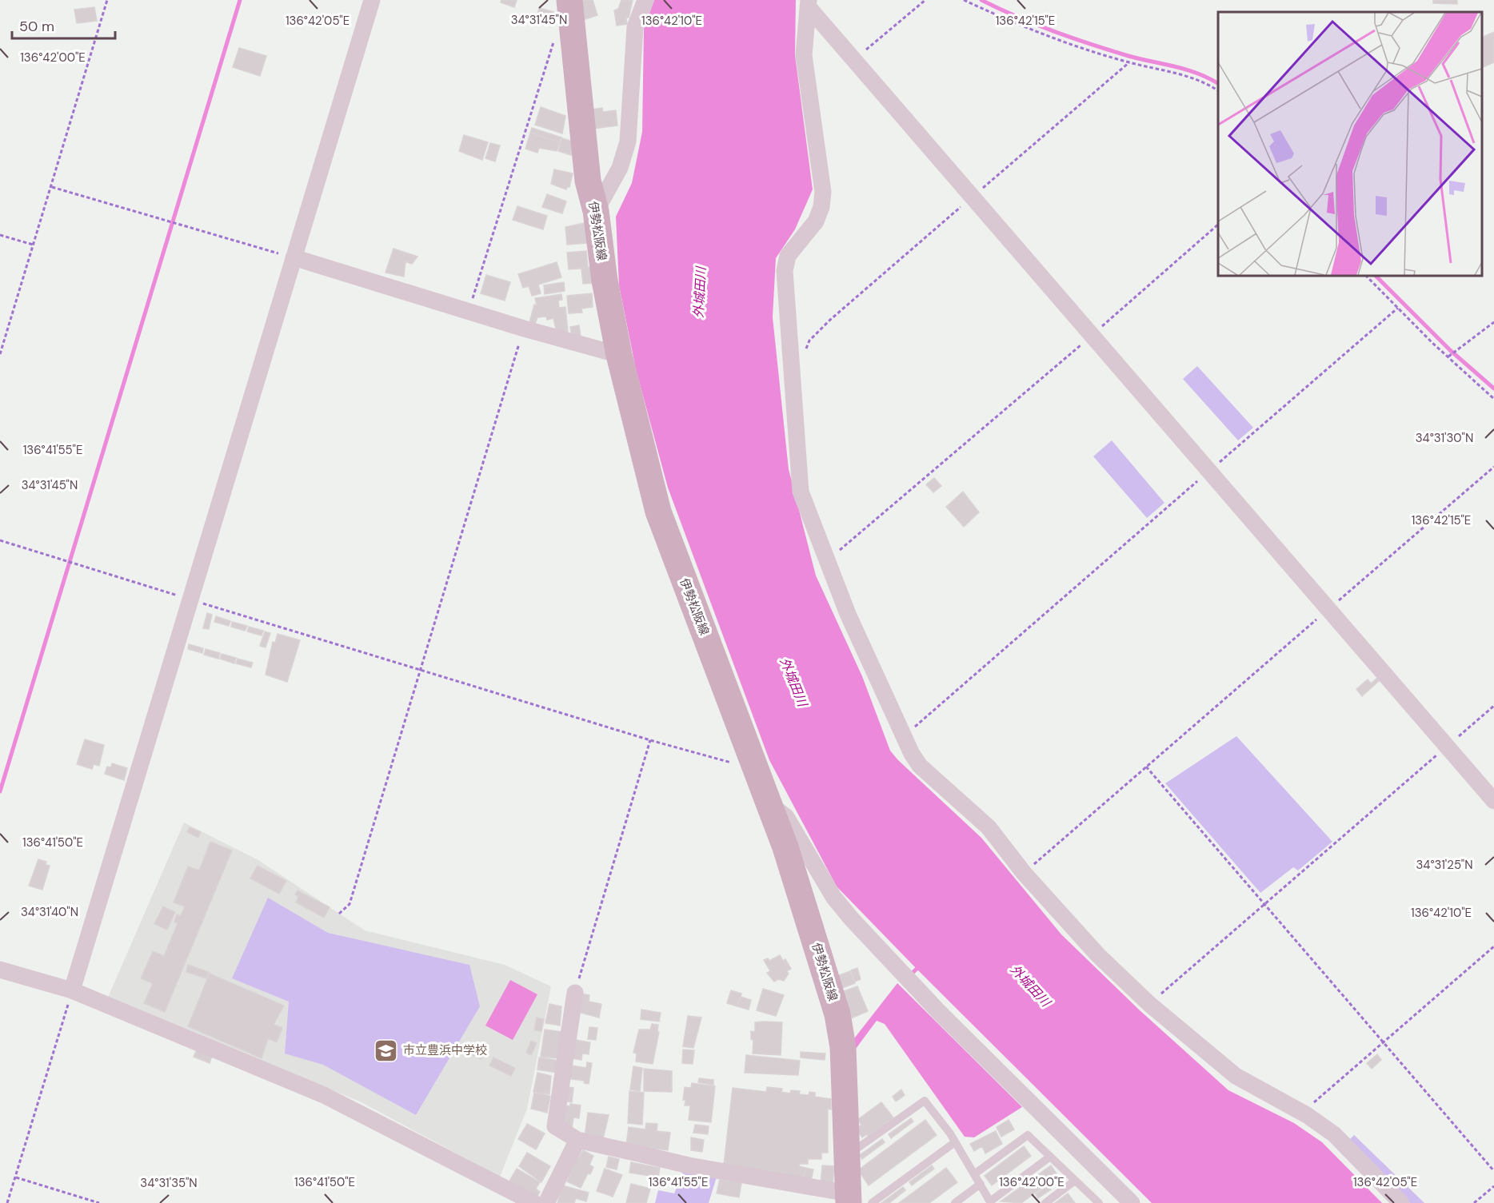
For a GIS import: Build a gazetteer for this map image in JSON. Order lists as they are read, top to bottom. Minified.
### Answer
{"streets":{"main road":["伊勢松阪線"]},"water":["外城田川"],"places":{"school or university":["市立豊浜中学校"]},"scale_bar":"50 m","coordinates":["34°31'45\"N","136°42'10\"E","136°42'15\"E","136°42'05\"E","136°42'00\"E","34°31'30\"N","136°41'55\"E","136°41'50\"E","34°31'25\"N","34°31'40\"N","34°31'35\"N"]}
